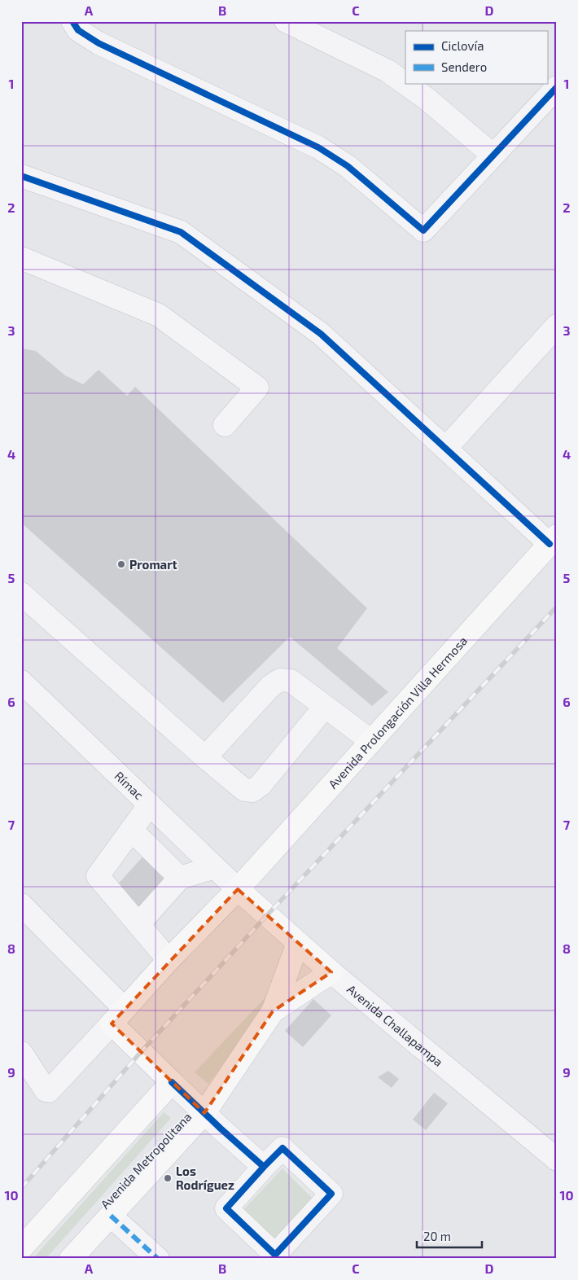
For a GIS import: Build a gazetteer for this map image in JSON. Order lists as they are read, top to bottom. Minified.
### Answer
{"streets":{"main road":["Avenida Prolongación Villa Hermosa","Avenida Challapampa","Avenida Metropolitana"],"street":["Rímac"]},"crossings":[["Avenida Prolongación Villa Hermosa","Rímac"],["Avenida Prolongación Villa Hermosa","Avenida Challapampa"],["Rímac","Avenida Challapampa"],["Avenida Challapampa","Avenida Metropolitana"]],"places":["Promart","Los Rodríguez"],"legend":["Ciclovía","Sendero"],"scale_bar":"20 m","grid":{"columns":["A","B","C","D"],"rows":["1","2","3","4","5","6","7","8","9","10"]}}
